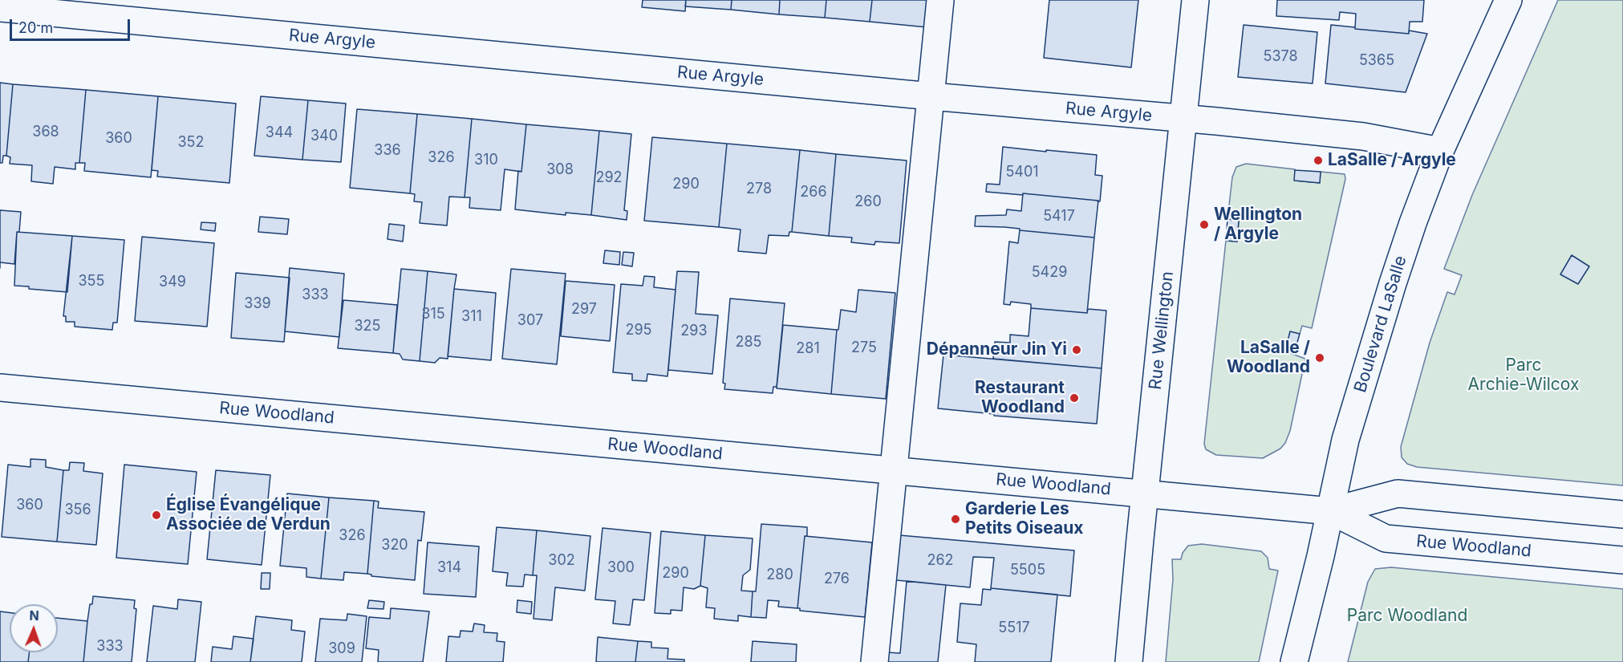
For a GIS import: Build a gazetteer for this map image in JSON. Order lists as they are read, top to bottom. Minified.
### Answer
{"streets":{"street":["Rue Argyle","Boulevard LaSalle","Rue Wellington","Rue Woodland"]},"crossings":[["Rue Argyle","Boulevard LaSalle"],["Rue Argyle","Rue Wellington"],["Boulevard LaSalle","Rue Woodland"],["Rue Wellington","Rue Woodland"]],"parks":["Parc Archie-Wilcox","Parc Woodland"],"places":["LaSalle / Argyle","Wellington / Argyle","Dépanneur Jin Yi","LaSalle / Woodland","Restaurant Woodland","Église Évangélique Associée de Verdun","Garderie Les Petits Oiseaux"],"house_numbers":["5378","5365","368","344","340","360","352","336","326","310","308","5401","292","290","278","266","260","5417","5429","355","349","333","339","297","315","311","307","325","295","293","285","275","281","360","356","326","320","302","262","314","300","5505","290","280","276","5517","333","309"],"scale_bar":"20 m","north":"top"}
